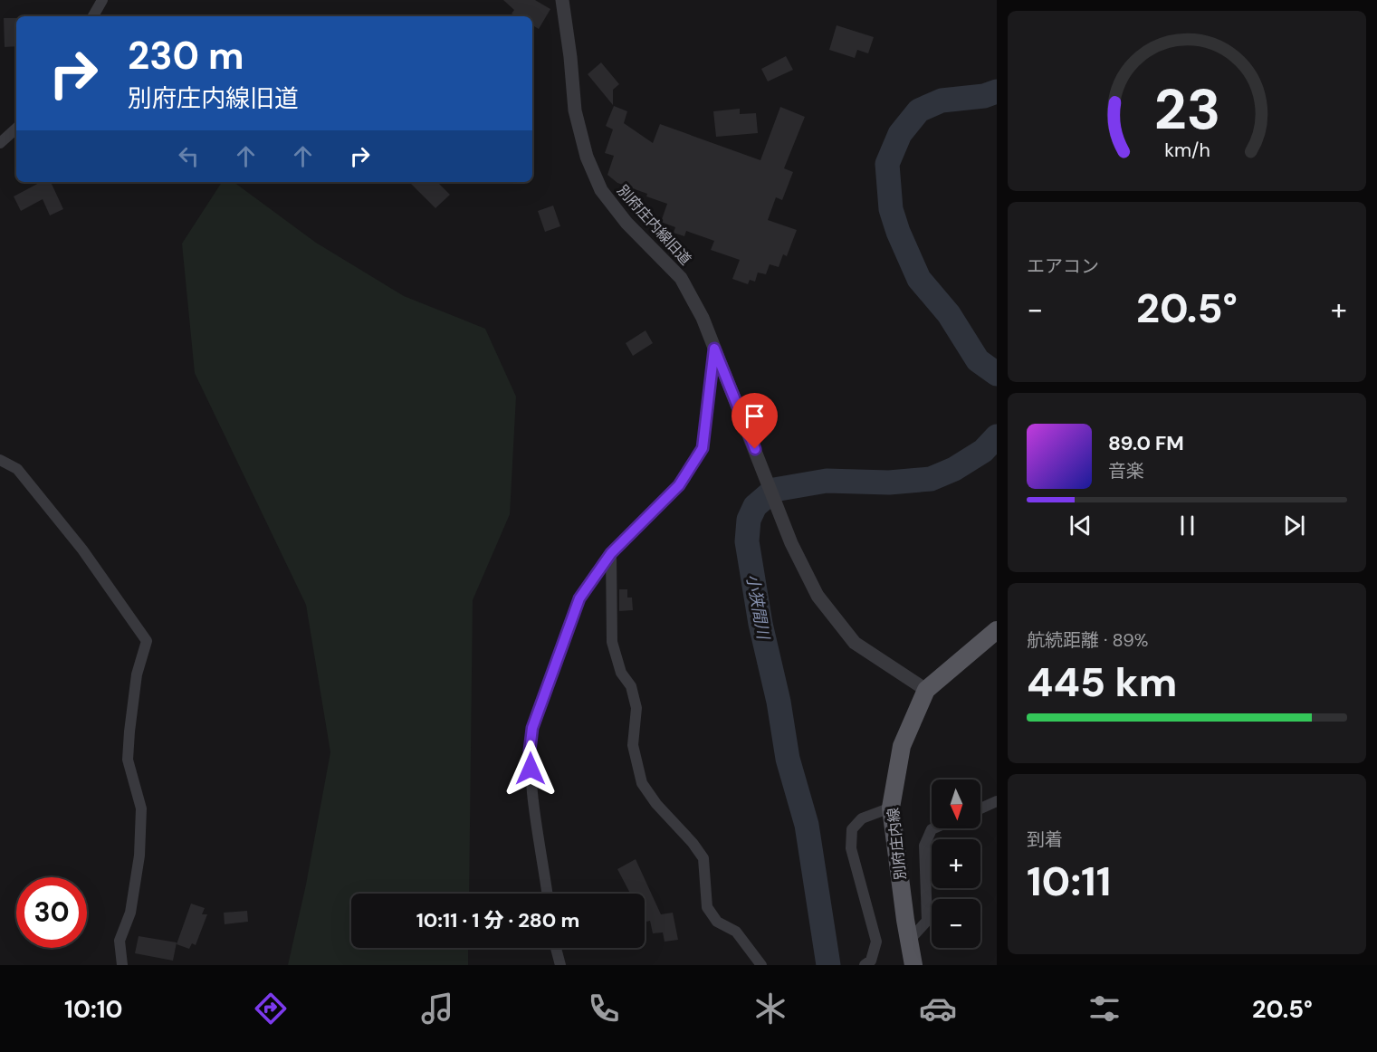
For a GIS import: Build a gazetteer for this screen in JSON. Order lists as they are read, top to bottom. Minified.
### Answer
{"streets":{"main road":["別府庄内線"],"street":["別府庄内線旧道"]},"crossings":[["別府庄内線旧道","別府庄内線"]],"water":["小狭間川"],"north":"bottom","page":{"turn":["230 m","別府庄内線旧道"],"tile":["エアコン",["航続距離 · 89%","445 km"],["到着","10:11"]],"heat":["−","20.5°","+"],"song":["89.0 FM","音楽"],"map_buttons":["+","−"],"limit":"30","trip":"10:11 · 1 分 · 280 m","tabs":["10:10","20.5°"],"gauge":["23","km/h"]}}
